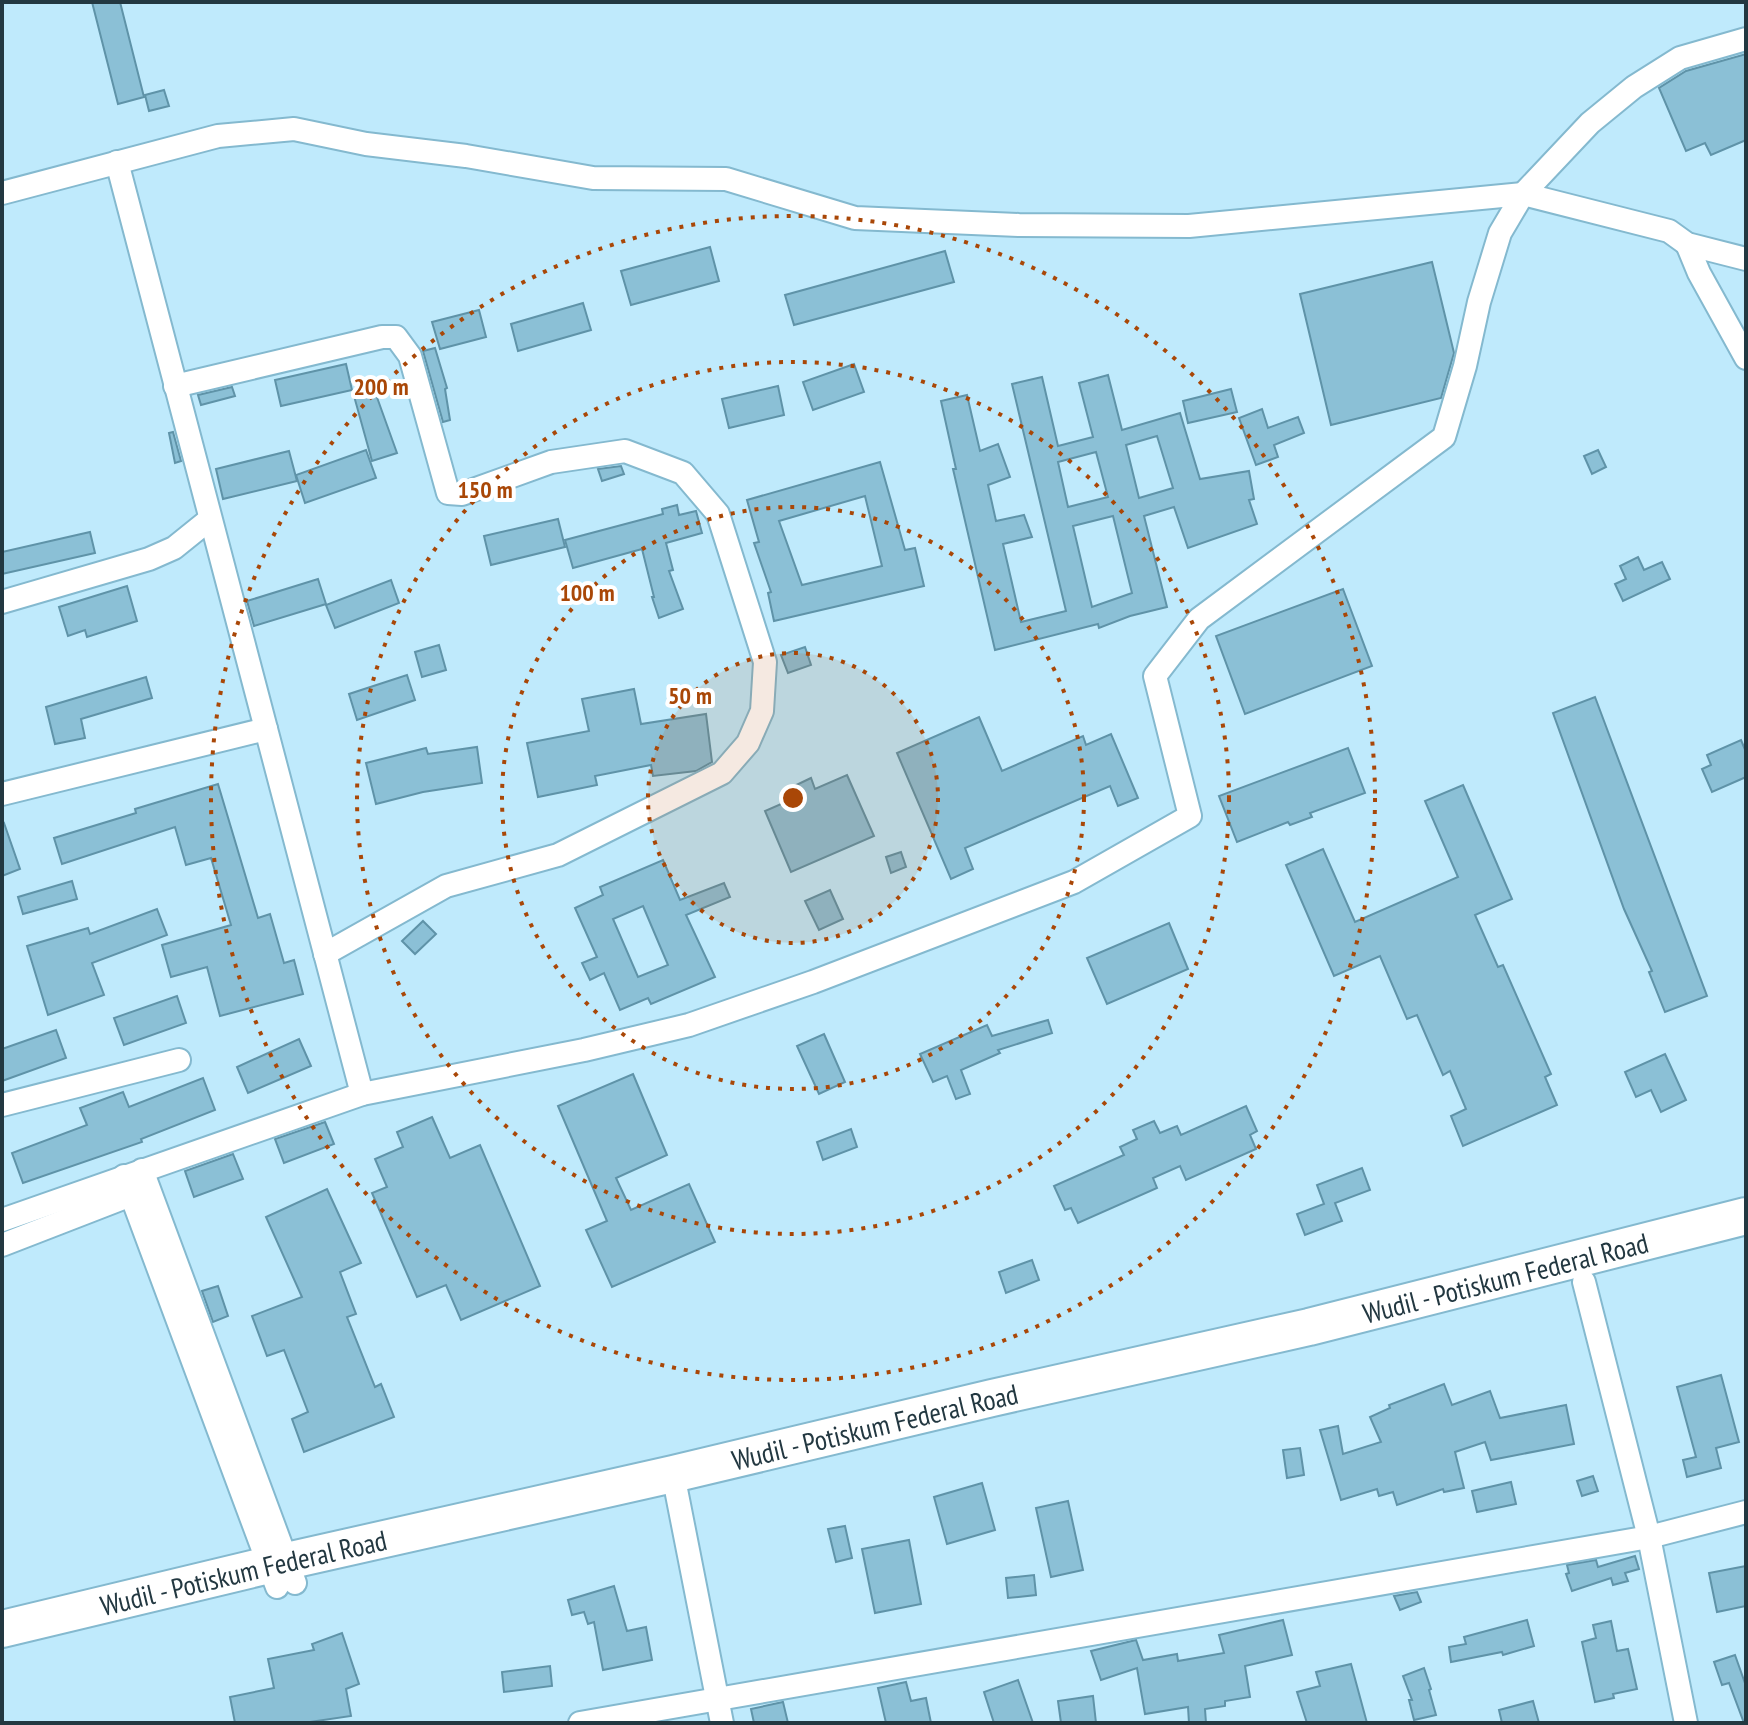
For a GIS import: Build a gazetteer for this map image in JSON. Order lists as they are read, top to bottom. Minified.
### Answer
{"streets":{"main road":["Wudil - Potiskum Federal Road"]},"rings":["200 m","150 m","100 m","50 m"]}
